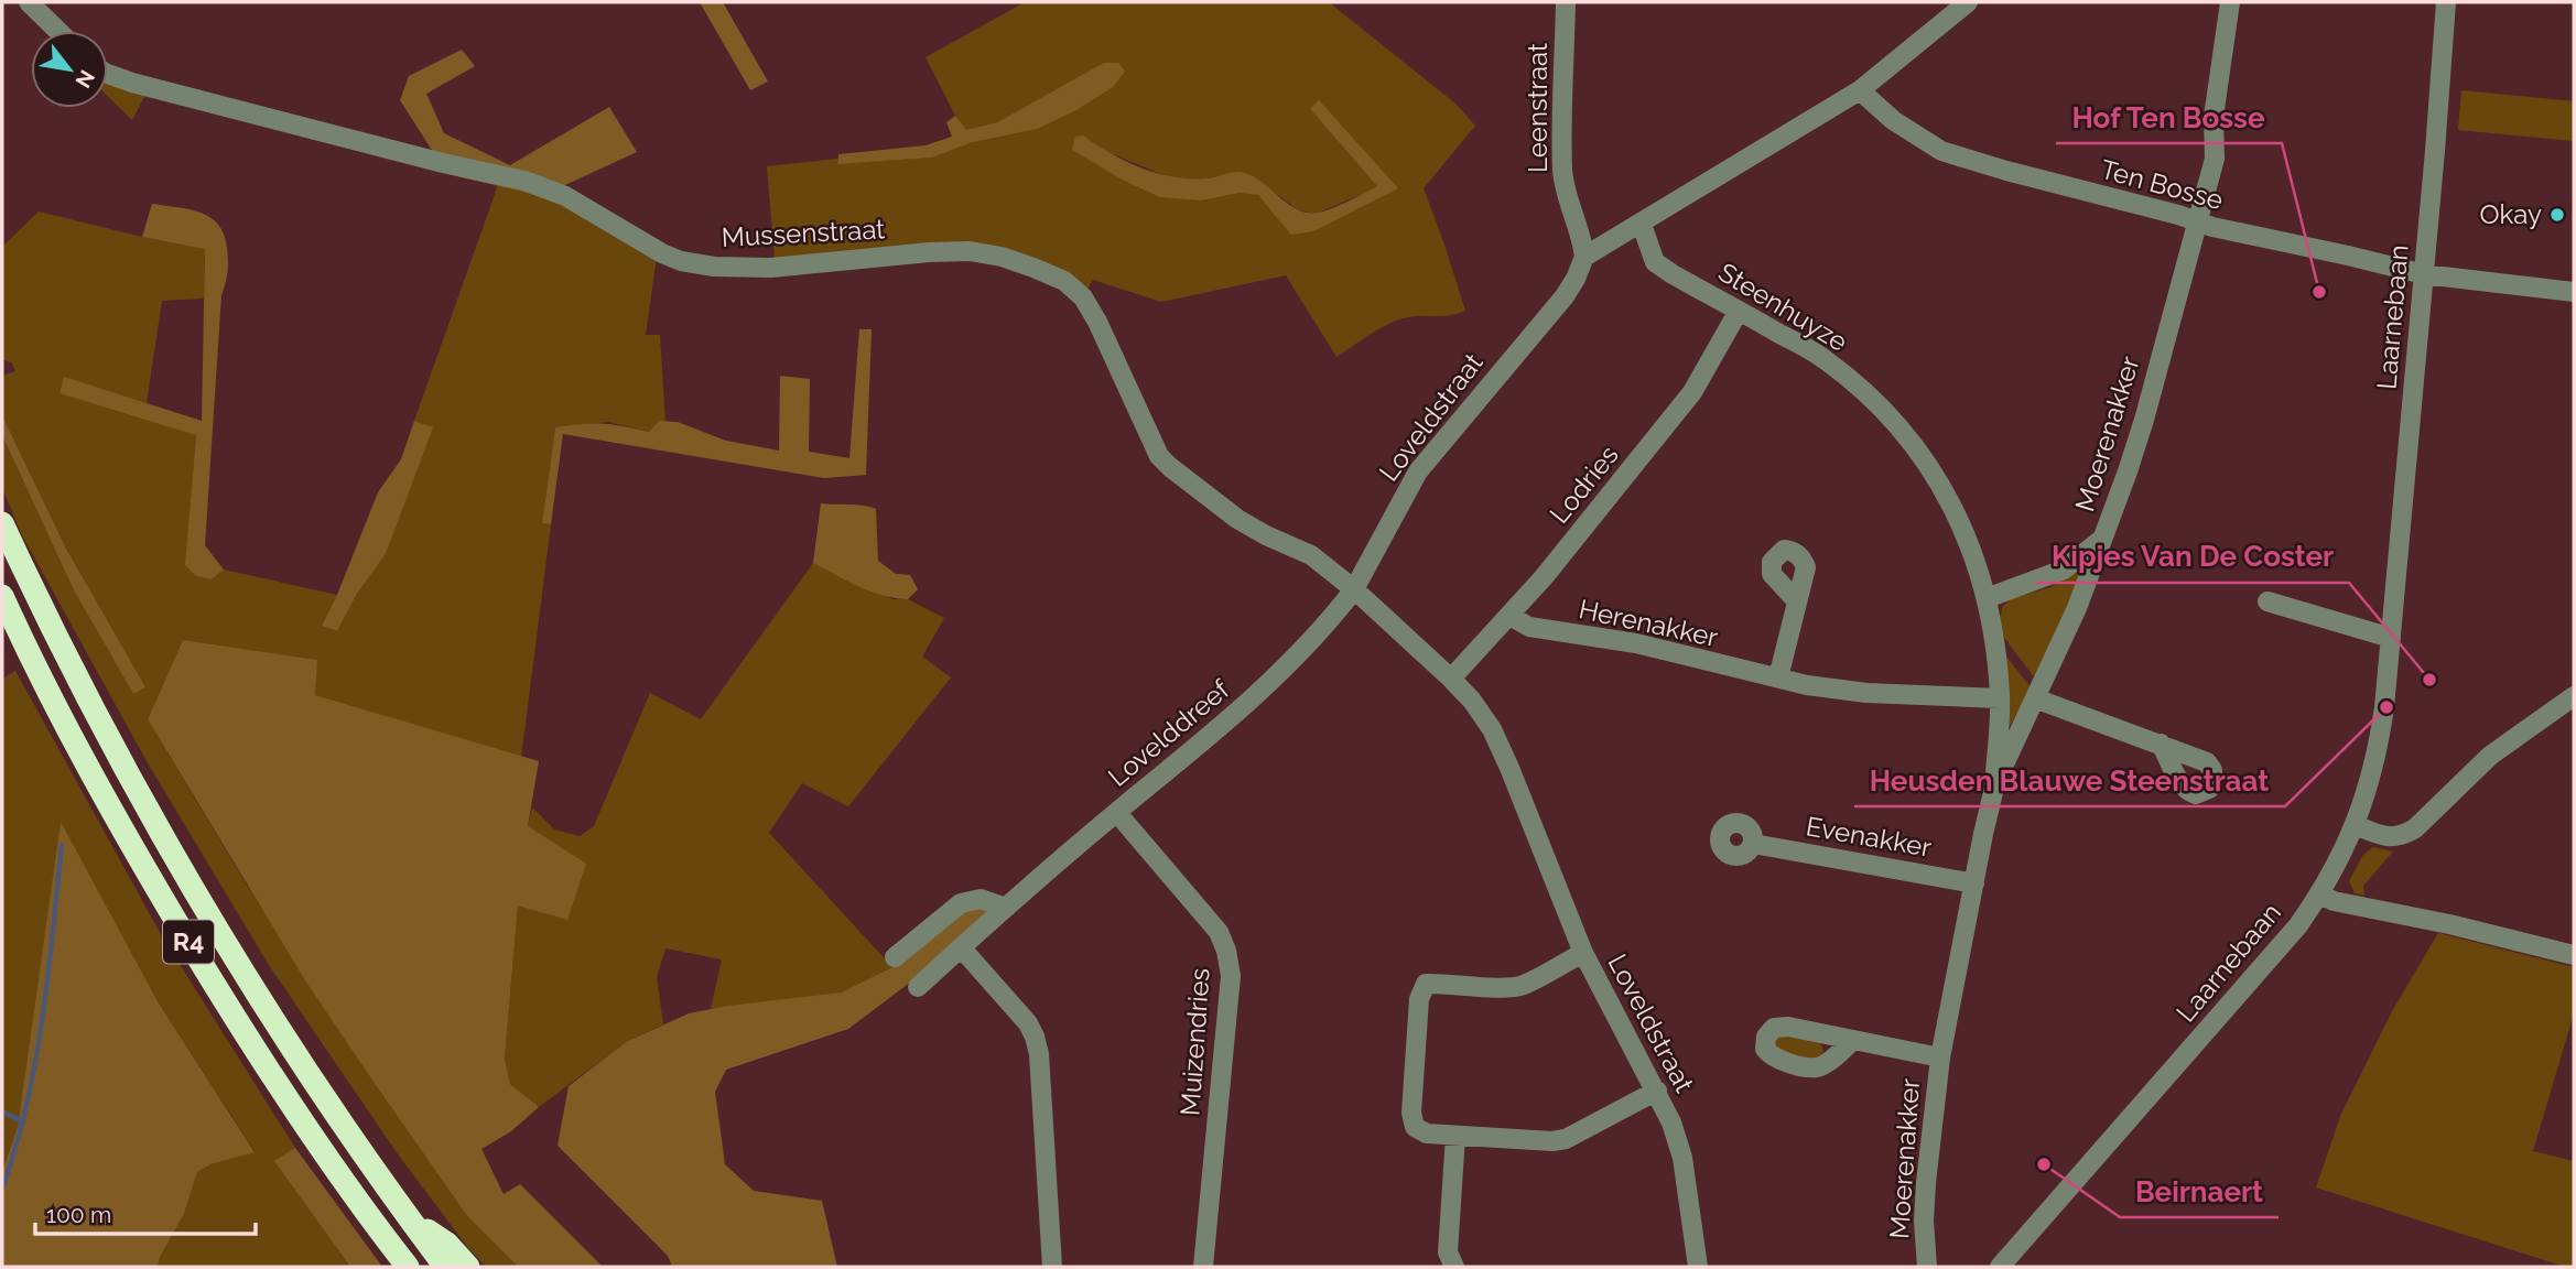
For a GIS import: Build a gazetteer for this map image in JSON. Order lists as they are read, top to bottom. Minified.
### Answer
{"streets":{"highway":["R4"],"street":["Leenstraat","Ten Bosse","Mussenstraat","Steenhuyze","Laarnebaan","Loveldstraat","Moerenakker","Lodries","Herenakker","Lovelddreef","Evenakker","Muizendries"]},"crossings":[["Leenstraat","Loveldstraat"],["Ten Bosse","Laarnebaan"],["Ten Bosse","Moerenakker"],["Mussenstraat","Loveldstraat"],["Mussenstraat","Lovelddreef"],["Steenhuyze","Moerenakker"],["Steenhuyze","Lodries"],["Steenhuyze","Herenakker"],["Loveldstraat","Lodries"],["Loveldstraat","Lovelddreef"],["Moerenakker","Evenakker"],["Lodries","Herenakker"],["Lovelddreef","Muizendries"]],"places":["Okay","Hof Ten Bosse","Kipjes Van De Coster","Heusden Blauwe Steenstraat","Beirnaert"],"scale_bar":"100 m","north":"bottom right"}
